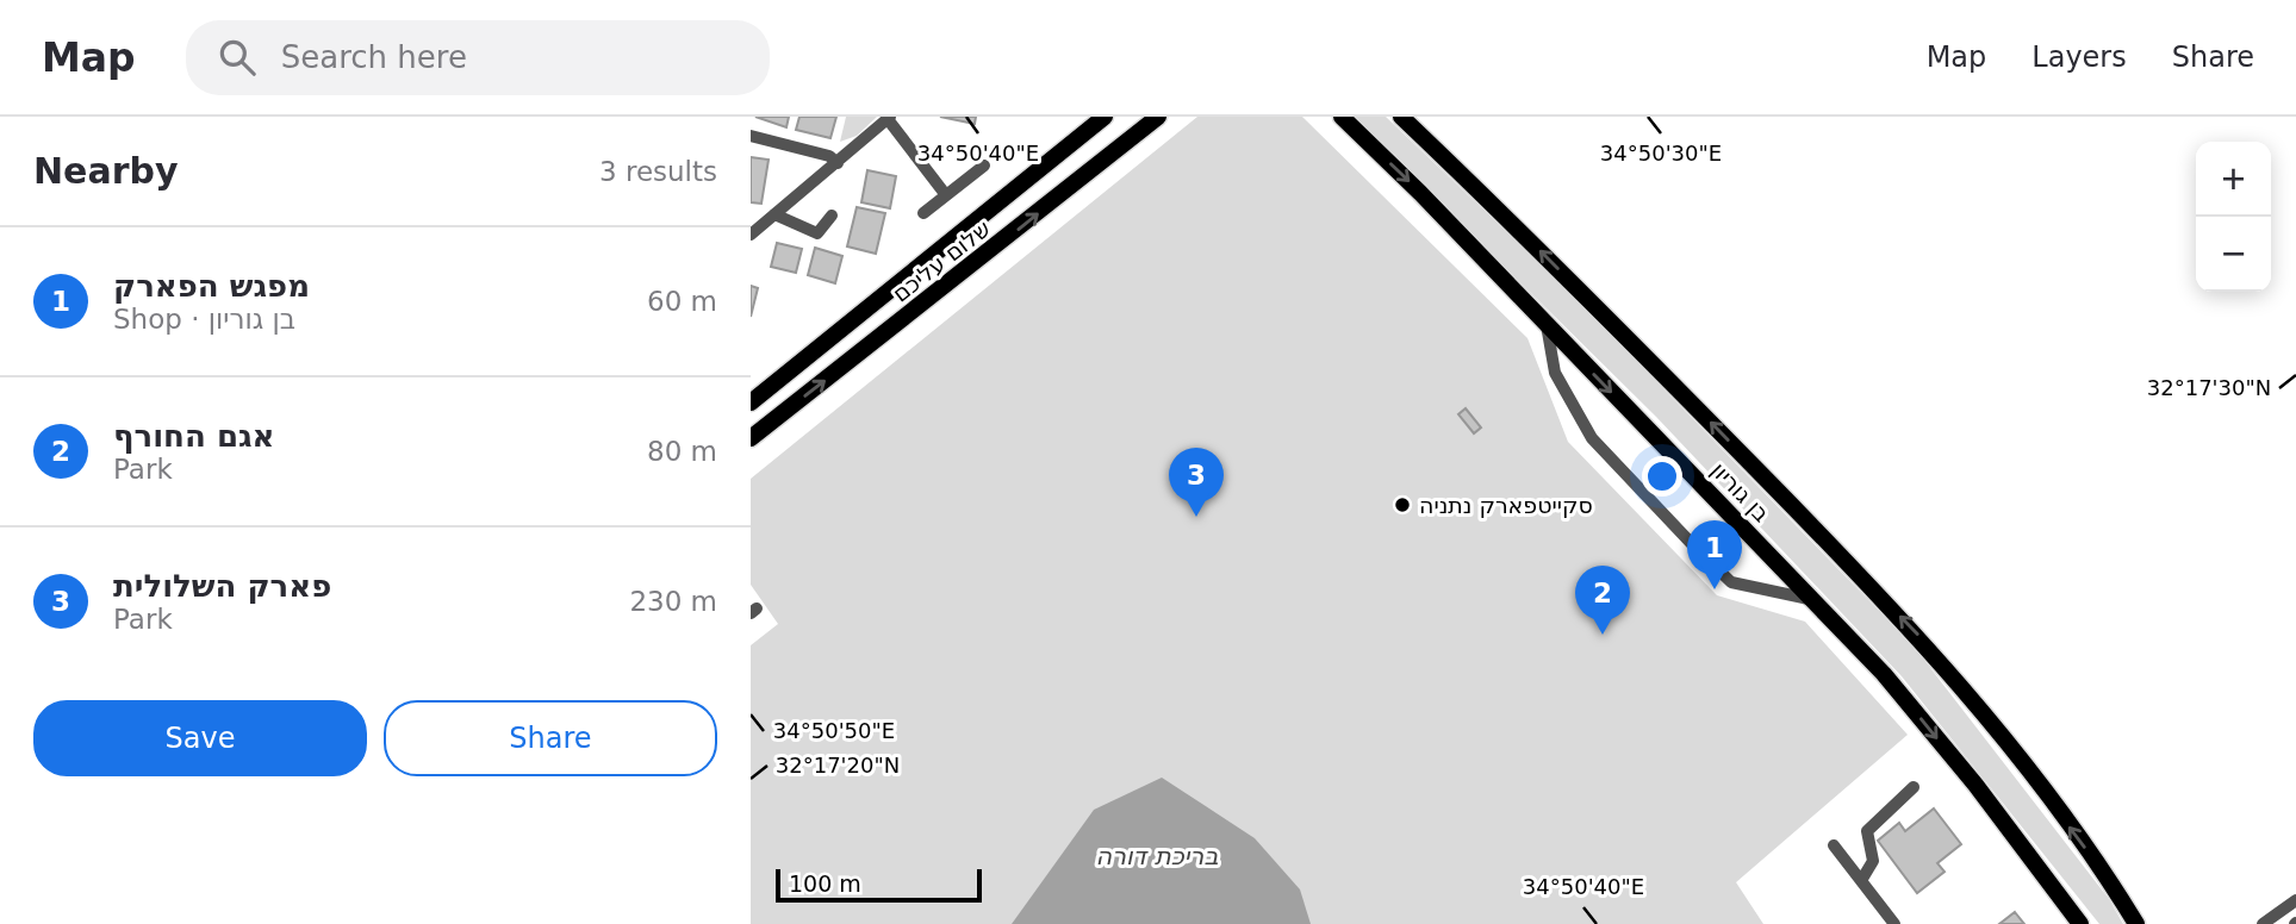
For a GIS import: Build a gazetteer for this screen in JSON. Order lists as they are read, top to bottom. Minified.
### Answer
{"streets":{"main road":["שלום עליכם","בן גוריון"]},"water":["בריכת דורה"],"places":["סקייטפארק נתניה"],"scale_bar":"100 m","page":{"header":"Map","search":"Search here","nav":["Map","Layers","Share"],"heading":["Nearby","3 results"],"map_buttons":["+","−"],"list":[{"mark":"1","name":"מפגש הפארק","note":"Shop · בן גוריון","value":"60 m"},{"mark":"2","name":"אגם החורף","note":"Park","value":"80 m"},{"mark":"3","name":"פארק השלולית","note":"Park","value":"230 m"}],"pins":["3","1","2"],"buttons":["Save","Share"],"scale":"100 m"},"coordinates":["34°50'30\"E","34°50'40\"E","32°17'30\"N","34°50'50\"E","32°17'20\"N"]}
